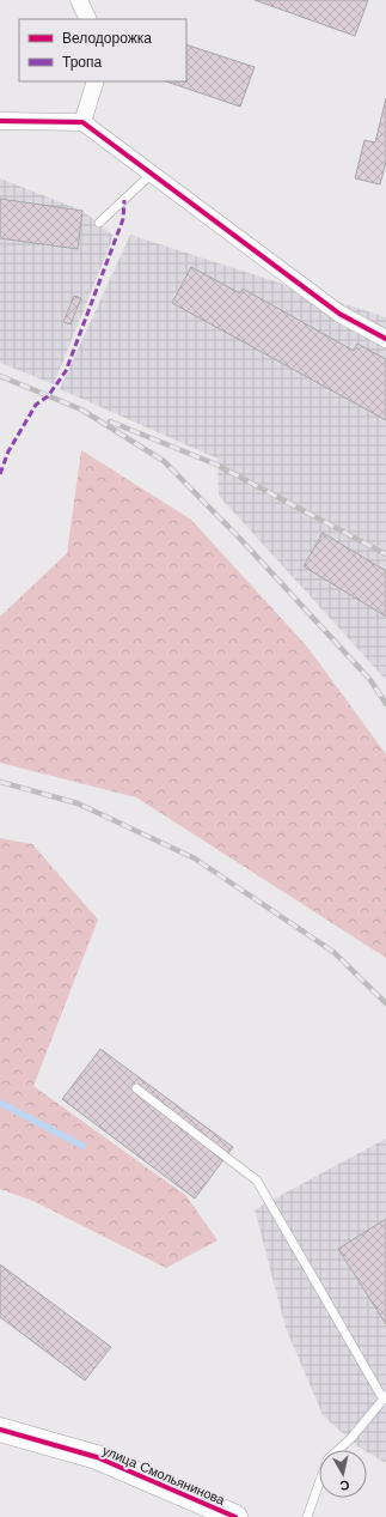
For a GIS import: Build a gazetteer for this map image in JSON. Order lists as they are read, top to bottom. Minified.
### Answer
{"streets":{"street":["улица Смольянинова"]},"legend":["Велодорожка","Тропа"],"north":"bottom"}
